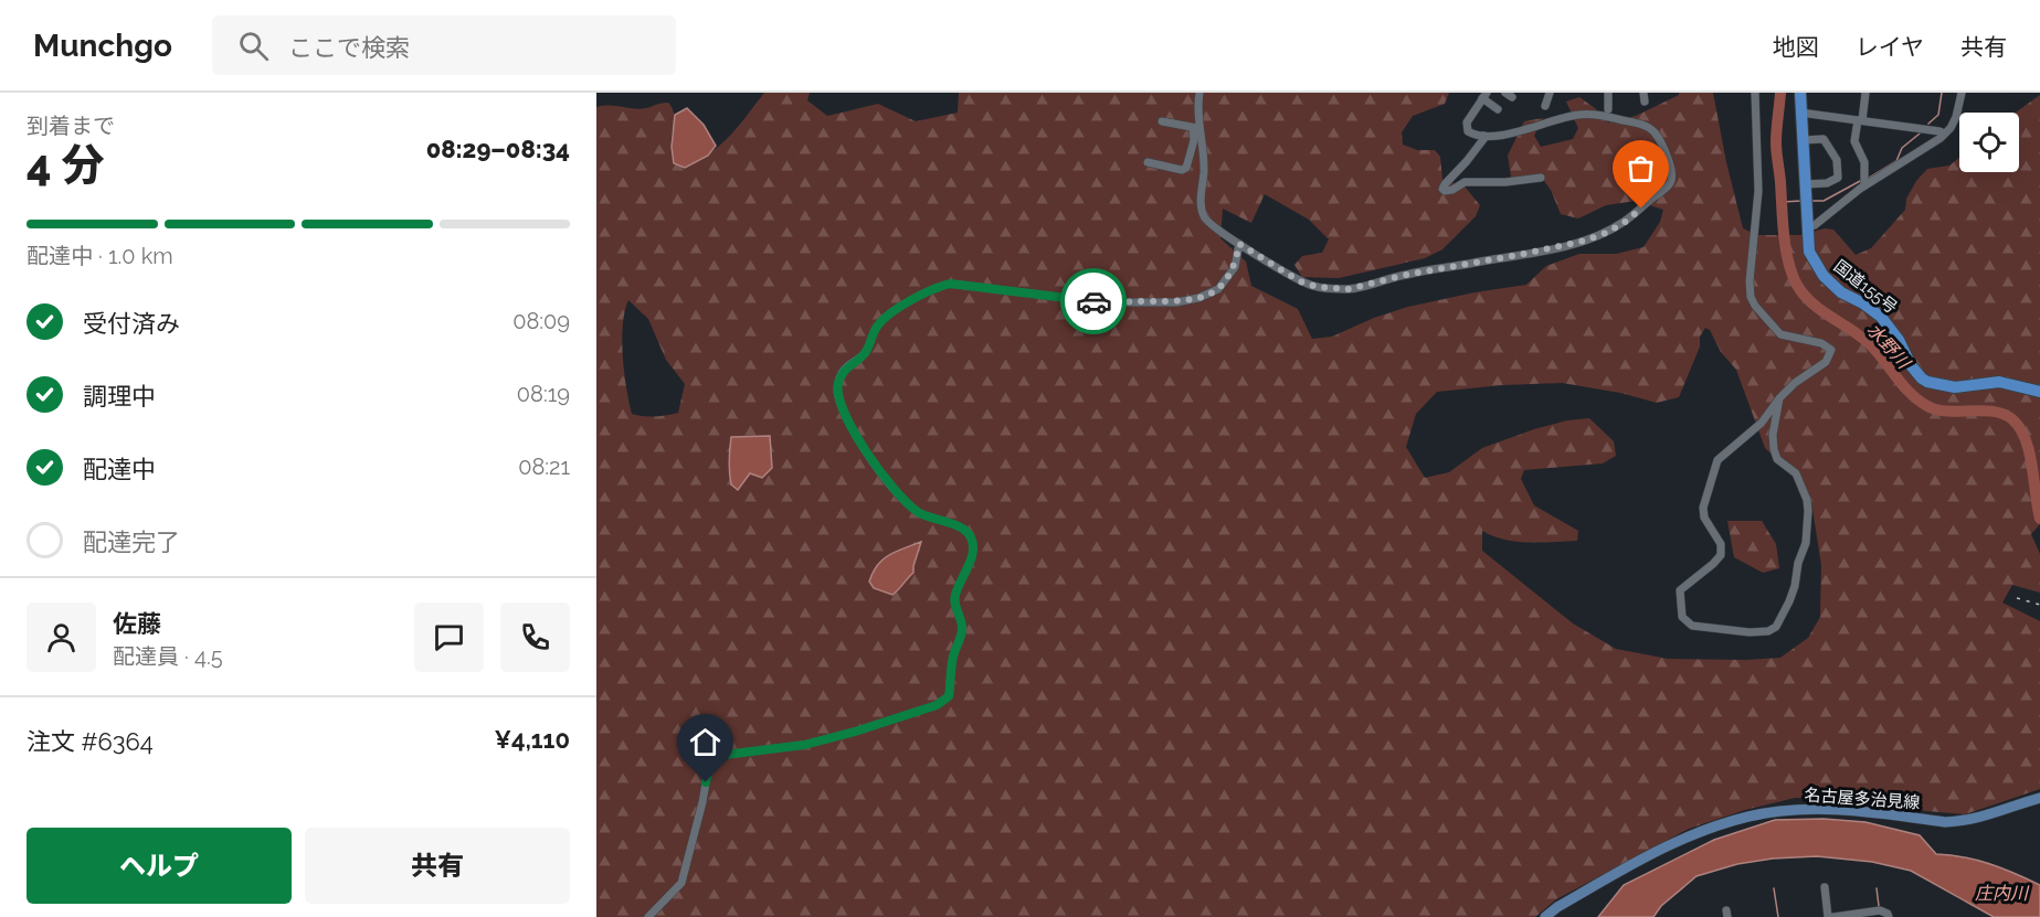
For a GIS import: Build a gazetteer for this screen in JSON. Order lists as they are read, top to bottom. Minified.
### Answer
{"streets":{"highway":["国道155号"],"main road":["名古屋多治見線"]},"water":["水野川","庄内川"],"page":{"header":"Munchgo","search":"ここで検索","nav":["地図","レイヤ","共有"],"heading":["4 分","到着まで","08:29–08:34"],"panel":["佐藤","配達員 · 4.5","注文 #6364","¥4,110"],"bar":"配達中 · 1.0 km","list":[["受付済み","08:09"],["調理中","08:19"],["配達中","08:21"],"配達完了"],"buttons":["ヘルプ","共有"]}}
